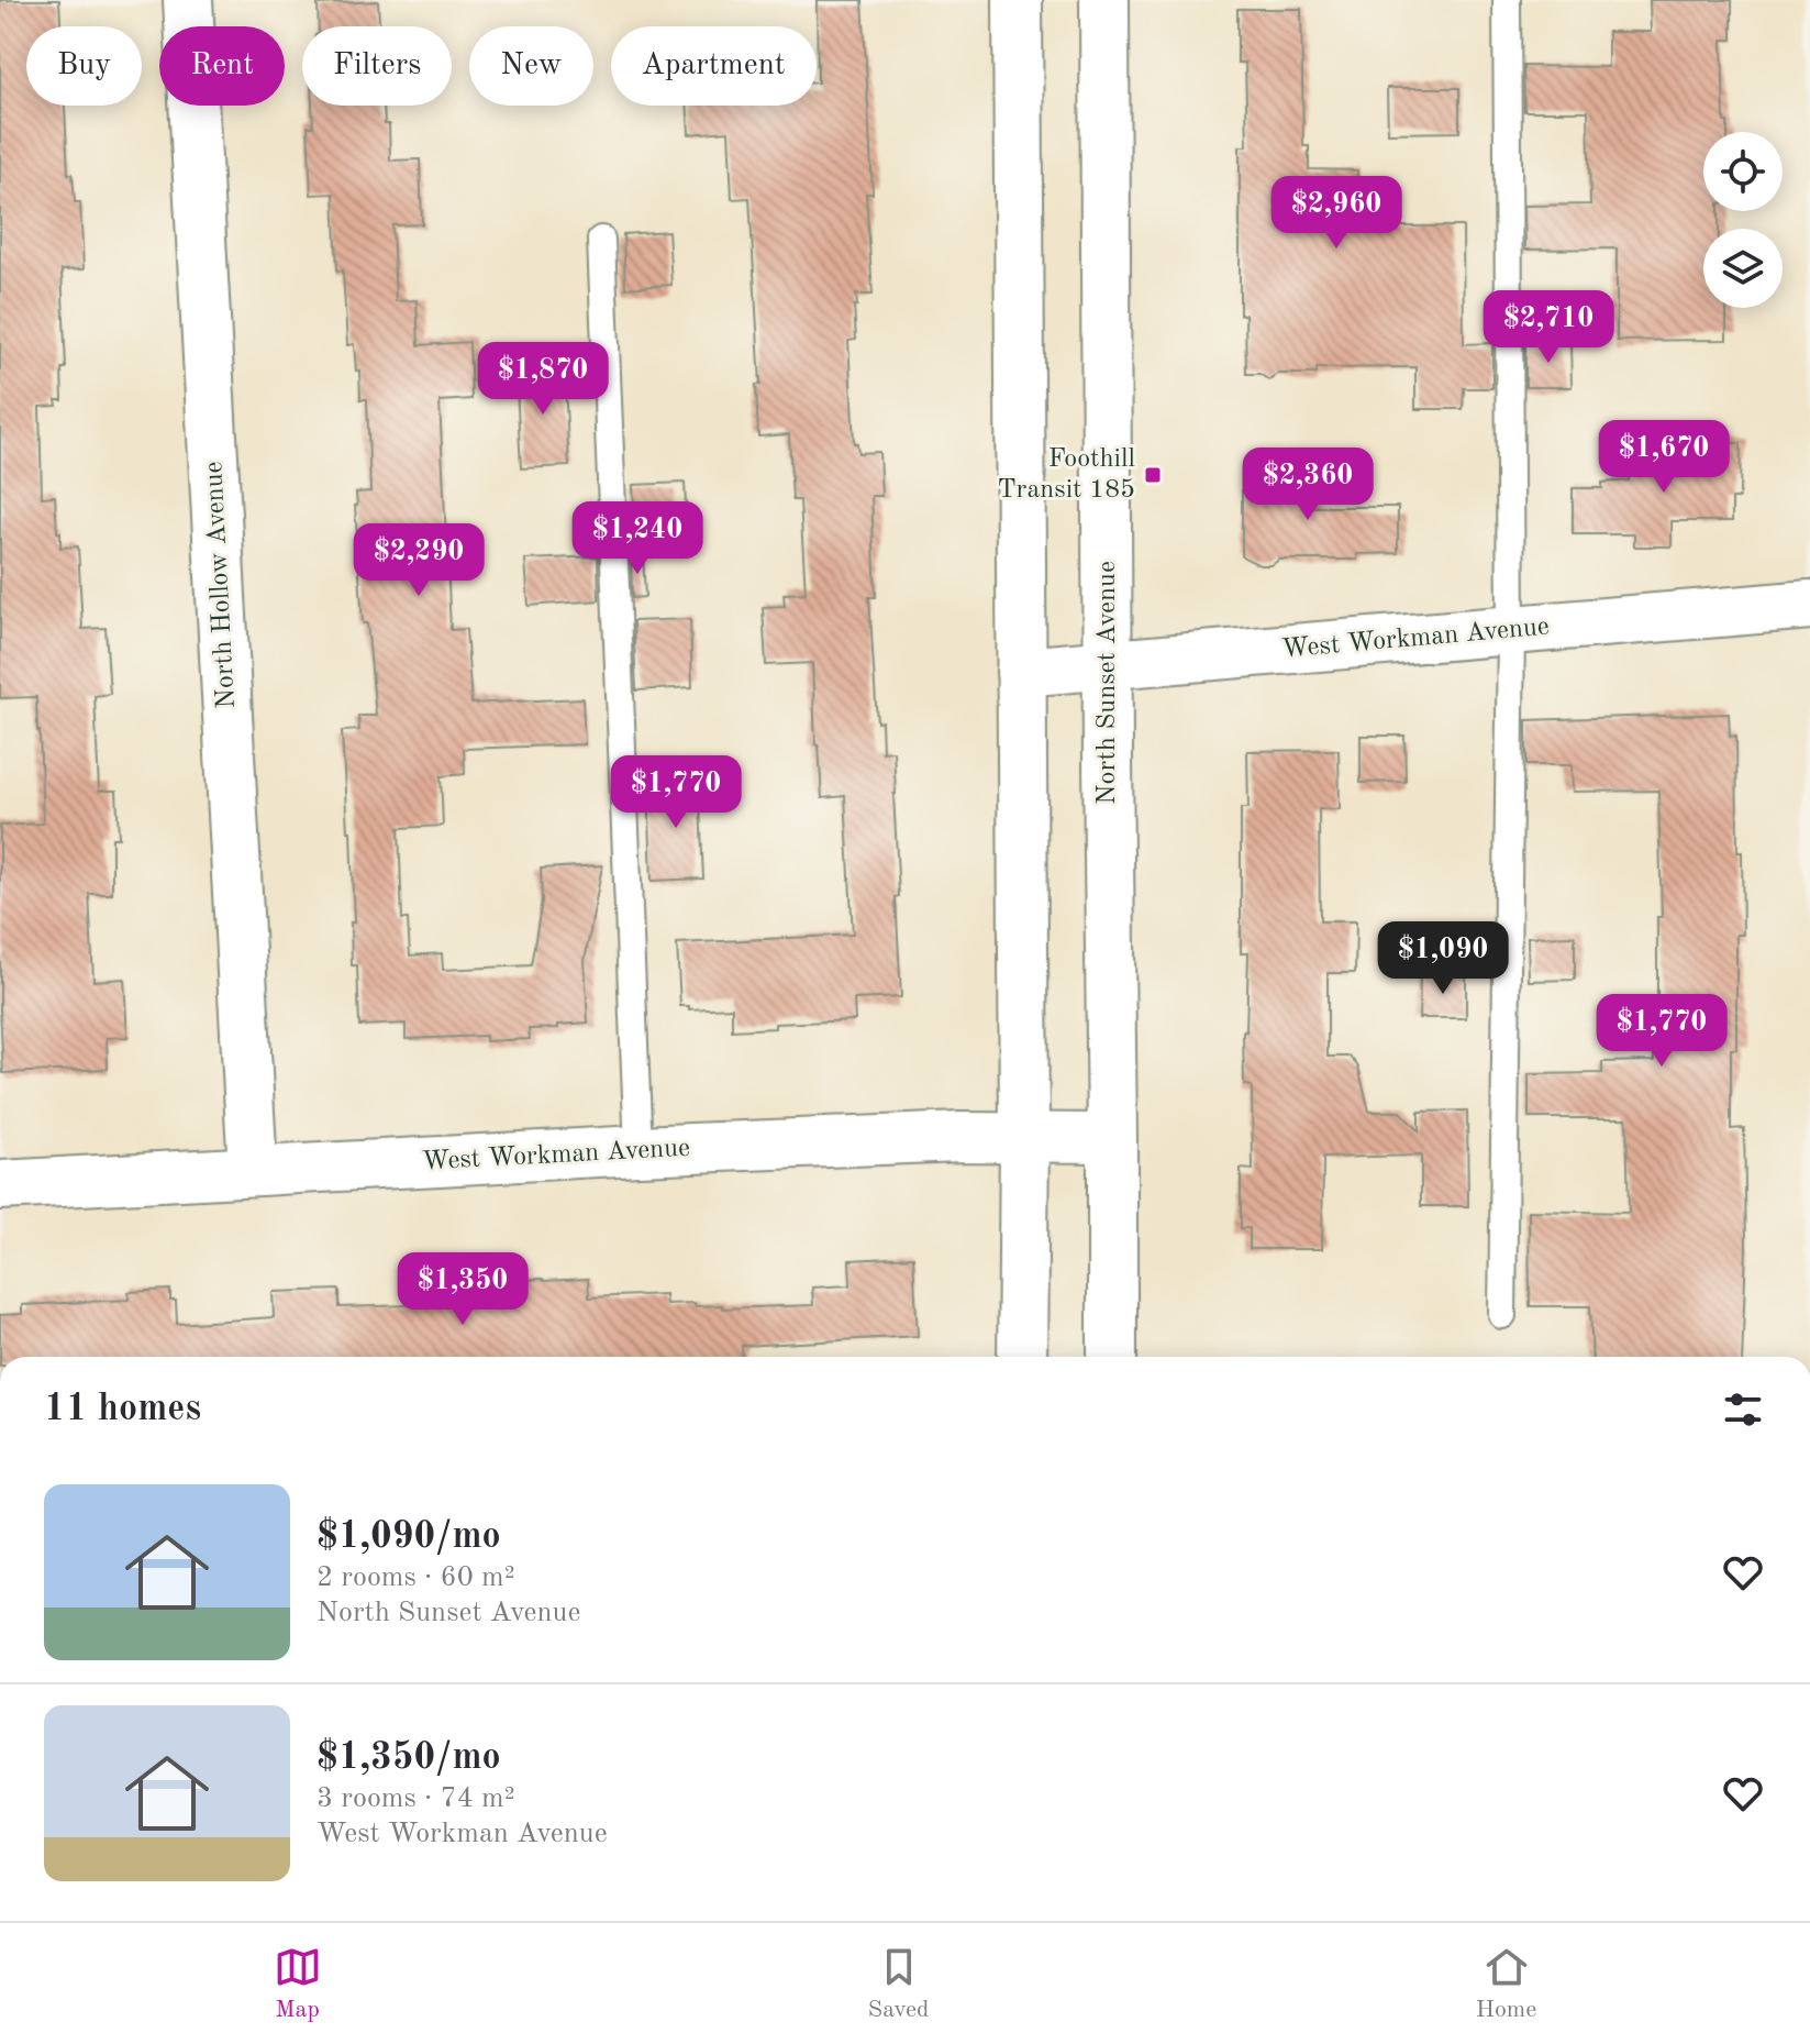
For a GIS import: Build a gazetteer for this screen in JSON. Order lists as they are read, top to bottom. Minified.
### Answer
{"streets":{"street":["North Hollow Avenue","West Workman Avenue","North Sunset Avenue"]},"crossings":[["North Hollow Avenue","West Workman Avenue"],["West Workman Avenue","North Sunset Avenue"]],"places":{"transit":["Foothill Transit 185"]},"page":{"chip":["Buy","Rent","Filters","New","Apartment"],"price":["$2,960","$2,710","$1,870","$1,670","$2,360","$1,240","$2,290","$1,770","$1,090","$1,770","$1,350"],"heading":"11 homes","list":[{"name":"$1,090/mo","note":"2 rooms · 60 m² · North Sunset Avenue"},{"name":"$1,350/mo","note":"3 rooms · 74 m² · West Workman Avenue"}],"tabs":["Map","Saved","Home"]}}
